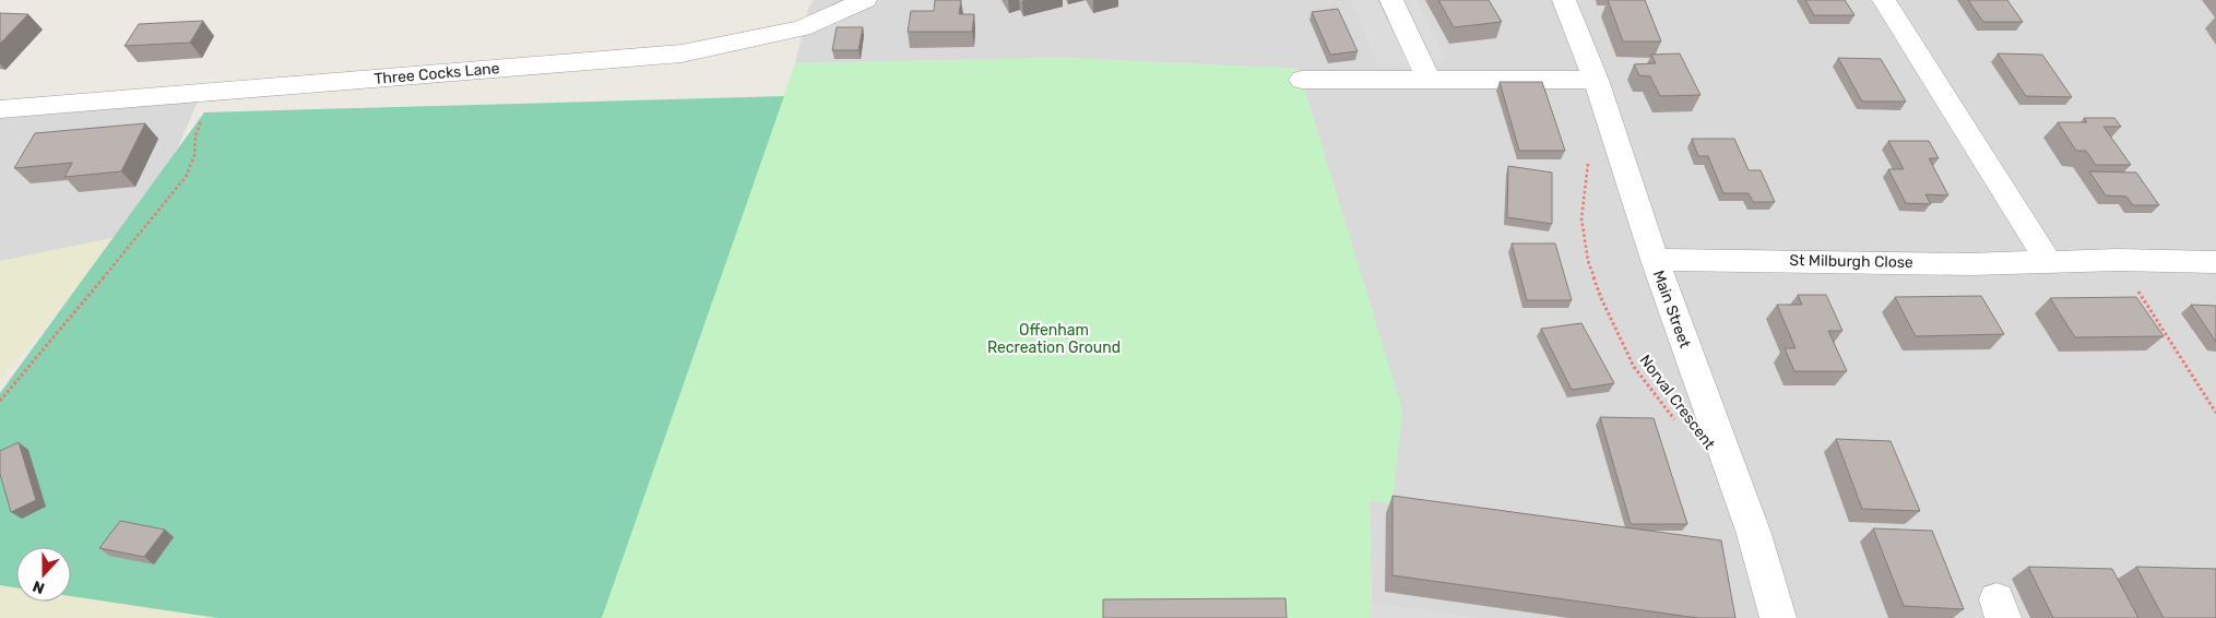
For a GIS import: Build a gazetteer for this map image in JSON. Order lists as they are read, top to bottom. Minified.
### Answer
{"streets":{"street":["Three Cocks Lane","St Milburgh Close","Main Street"],"path":["Norval Crescent"]},"crossings":[["St Milburgh Close","Main Street"],["Main Street","Norval Crescent"]],"parks":["Offenham Recreation Ground"],"north":"bottom"}
